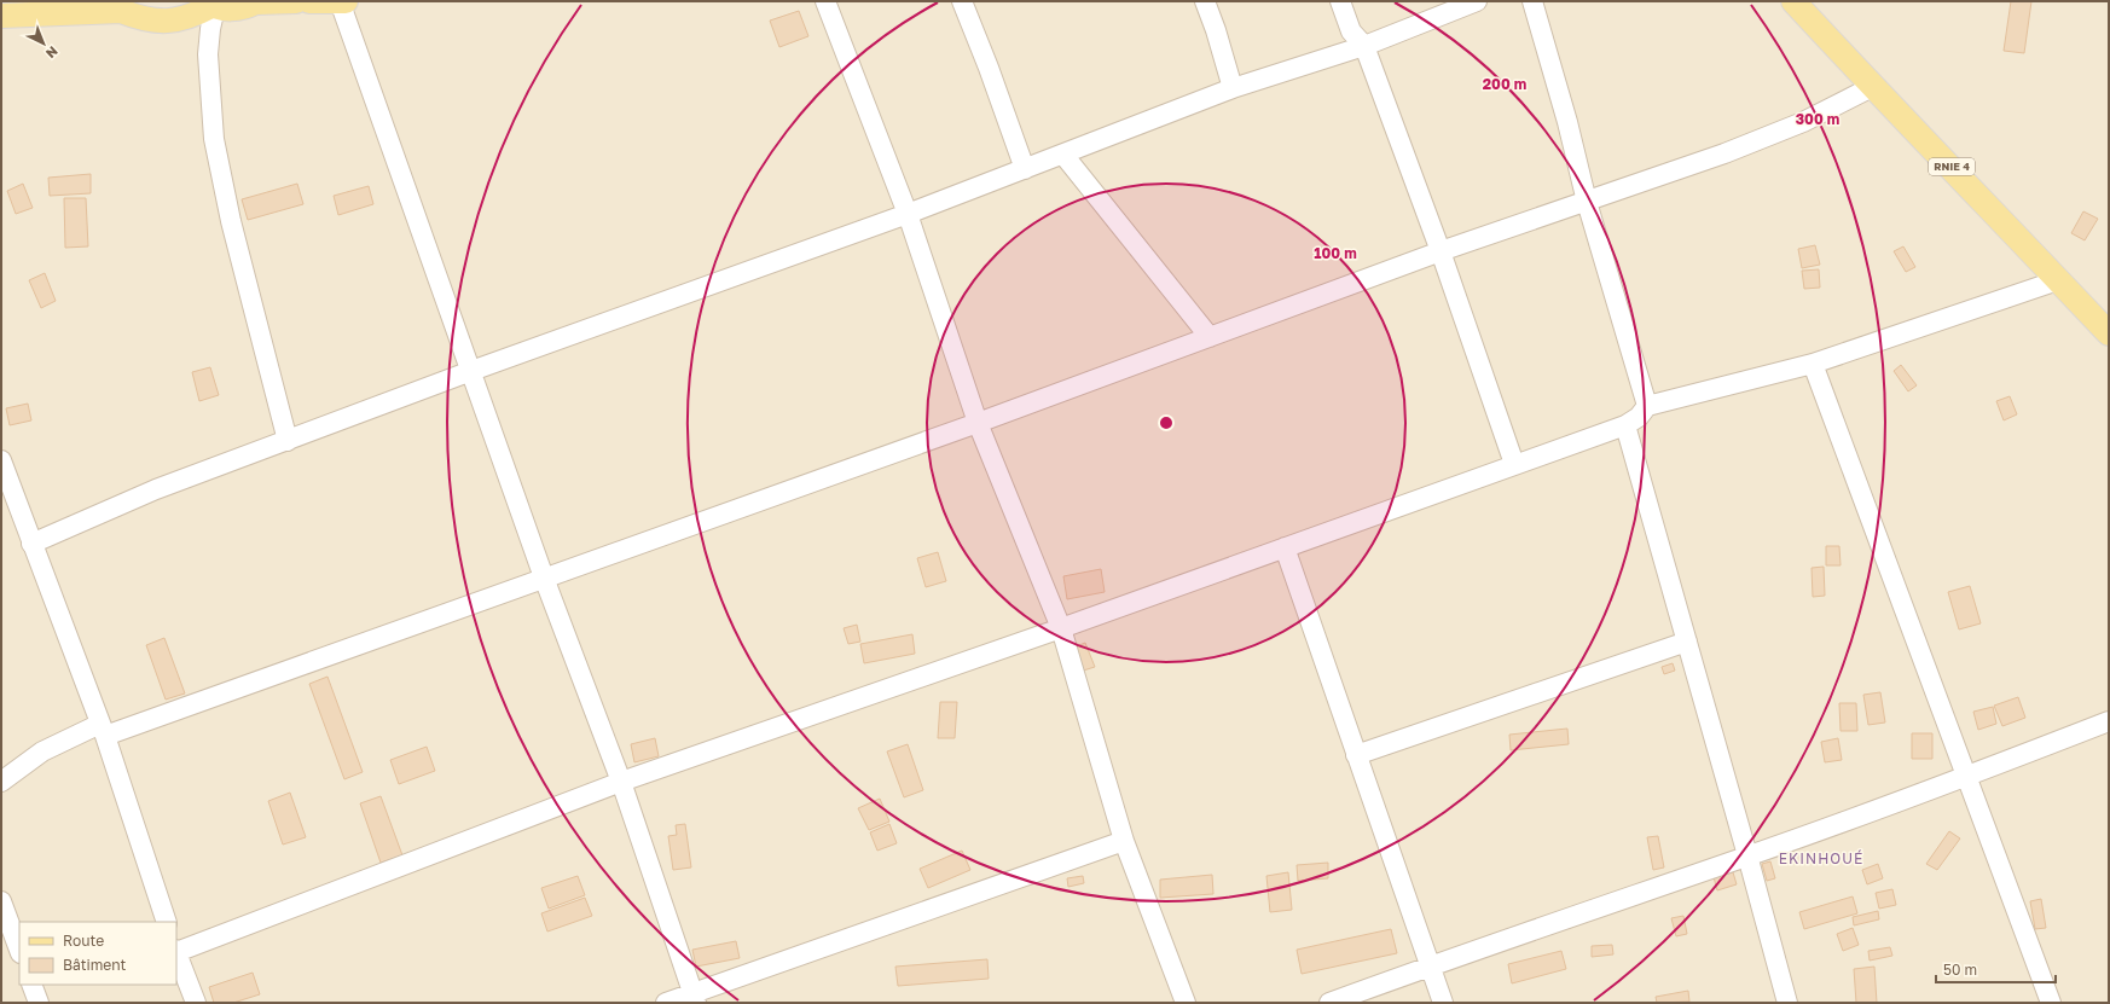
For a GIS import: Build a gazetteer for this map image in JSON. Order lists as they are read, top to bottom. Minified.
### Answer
{"streets":{"main road":["RNIE 4"]},"districts":["EKINHOUÉ"],"legend":["Route","Bâtiment"],"scale_bar":"50 m","north":"bottom right","rings":["200 m","300 m","100 m"]}
